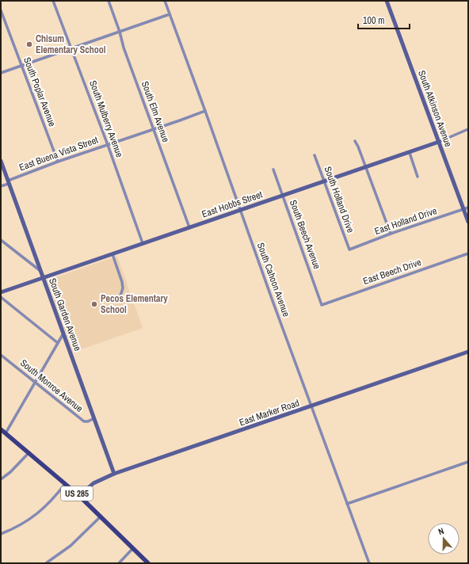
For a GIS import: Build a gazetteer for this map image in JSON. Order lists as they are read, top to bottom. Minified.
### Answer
{"streets":{"main road":["US 285"],"street":["South Poplar Avenue","South Atkinson Avenue","South Elm Avenue","South Mulberry Avenue","East Buena Vista Street","South Holland Drive","East Hobbs Street","East Holland Drive","South Beech Avenue","East Beech Drive","South Cahoon Avenue","South Garden Avenue","South Monroe Avenue","East Marker Road"]},"crossings":[["South Poplar Avenue","East Buena Vista Street"],["South Atkinson Avenue","East Hobbs Street"],["South Atkinson Avenue","East Holland Drive"],["South Elm Avenue","East Buena Vista Street"],["South Elm Avenue","East Hobbs Street"],["South Mulberry Avenue","East Buena Vista Street"],["South Mulberry Avenue","East Hobbs Street"],["East Buena Vista Street","South Cahoon Avenue"],["East Buena Vista Street","South Garden Avenue"],["South Holland Drive","East Hobbs Street"],["South Holland Drive","East Holland Drive"],["East Hobbs Street","South Beech Avenue"],["East Hobbs Street","South Cahoon Avenue"],["East Hobbs Street","South Garden Avenue"],["South Beech Avenue","East Beech Drive"],["South Cahoon Avenue","East Marker Road"],["South Garden Avenue","South Monroe Avenue"],["South Garden Avenue","East Marker Road"],["East Marker Road","US 285"]],"places":["Chisum Elementary School","Pecos Elementary School"],"scale_bar":"100 m","north":"top"}
